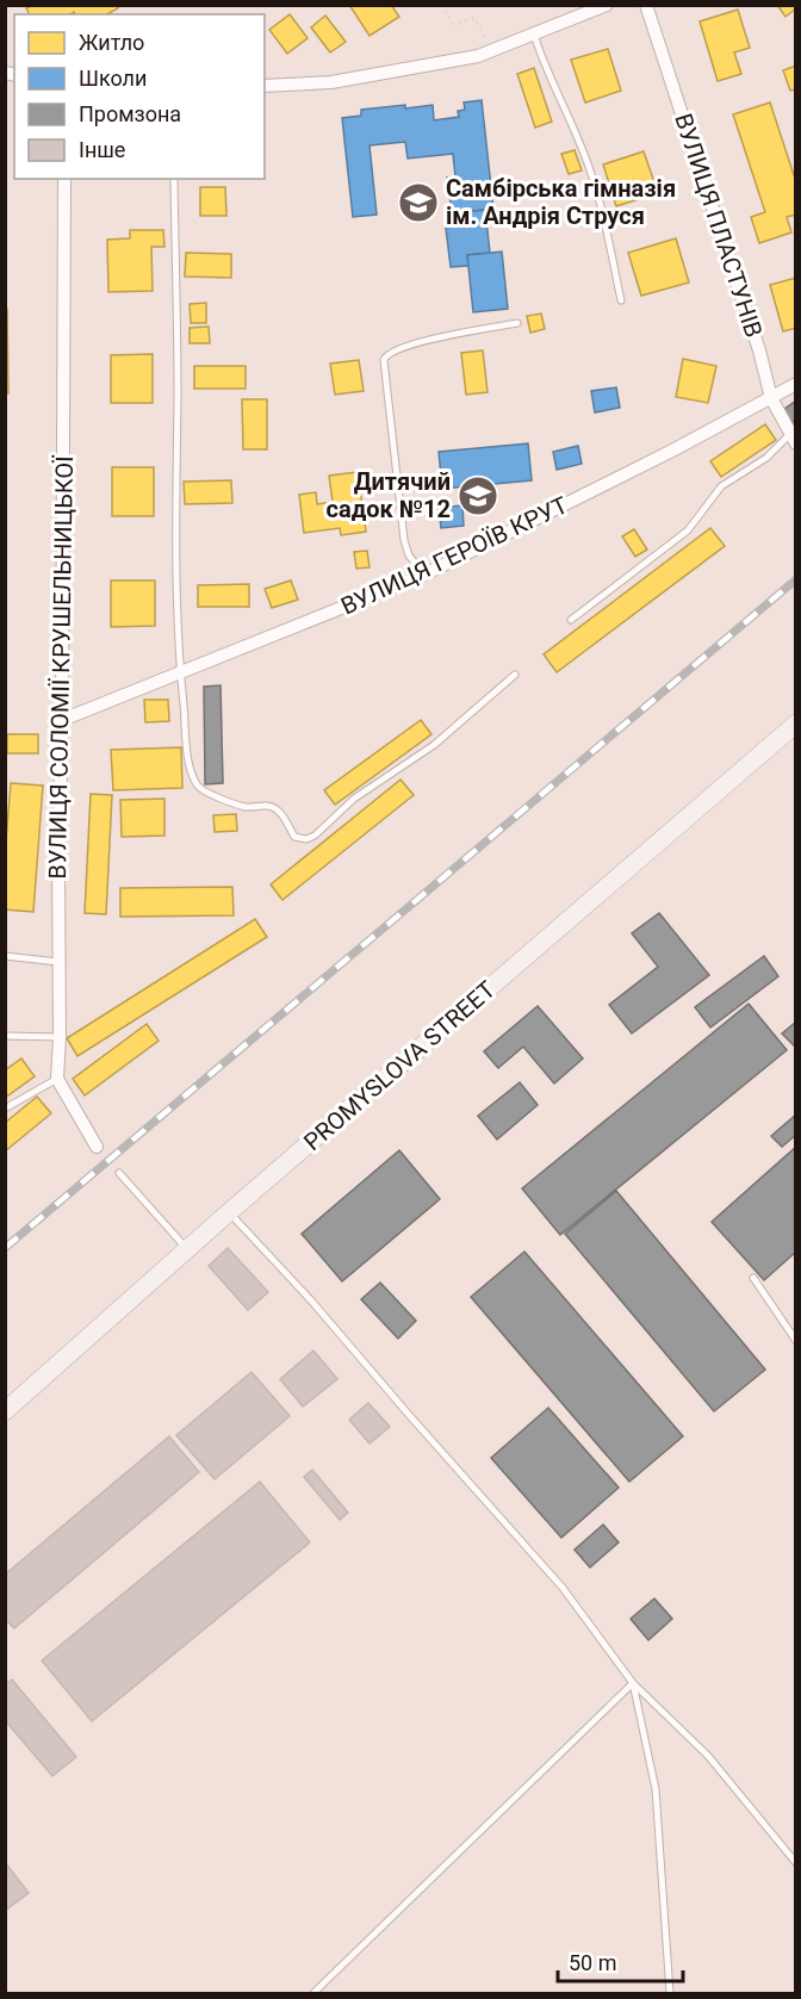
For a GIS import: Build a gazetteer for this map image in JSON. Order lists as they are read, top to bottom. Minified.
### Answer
{"streets":{"street":["ВУЛИЦЯ ПЛАСТУНІВ","ВУЛИЦЯ ГЕРОЇВ КРУТ","ВУЛИЦЯ СОЛОМІЇ КРУШЕЛЬНИЦЬКОЇ","PROMYSLOVA STREET"]},"crossings":[["ВУЛИЦЯ ПЛАСТУНІВ","ВУЛИЦЯ ГЕРОЇВ КРУТ"],["ВУЛИЦЯ ГЕРОЇВ КРУТ","ВУЛИЦЯ СОЛОМІЇ КРУШЕЛЬНИЦЬКОЇ"]],"places":{"school or university":["Самбірська гімназія ім. Андрія Струся","Дитячий садок №12"]},"legend":["Житло","Школи","Промзона","Інше"],"scale_bar":"50 m"}
